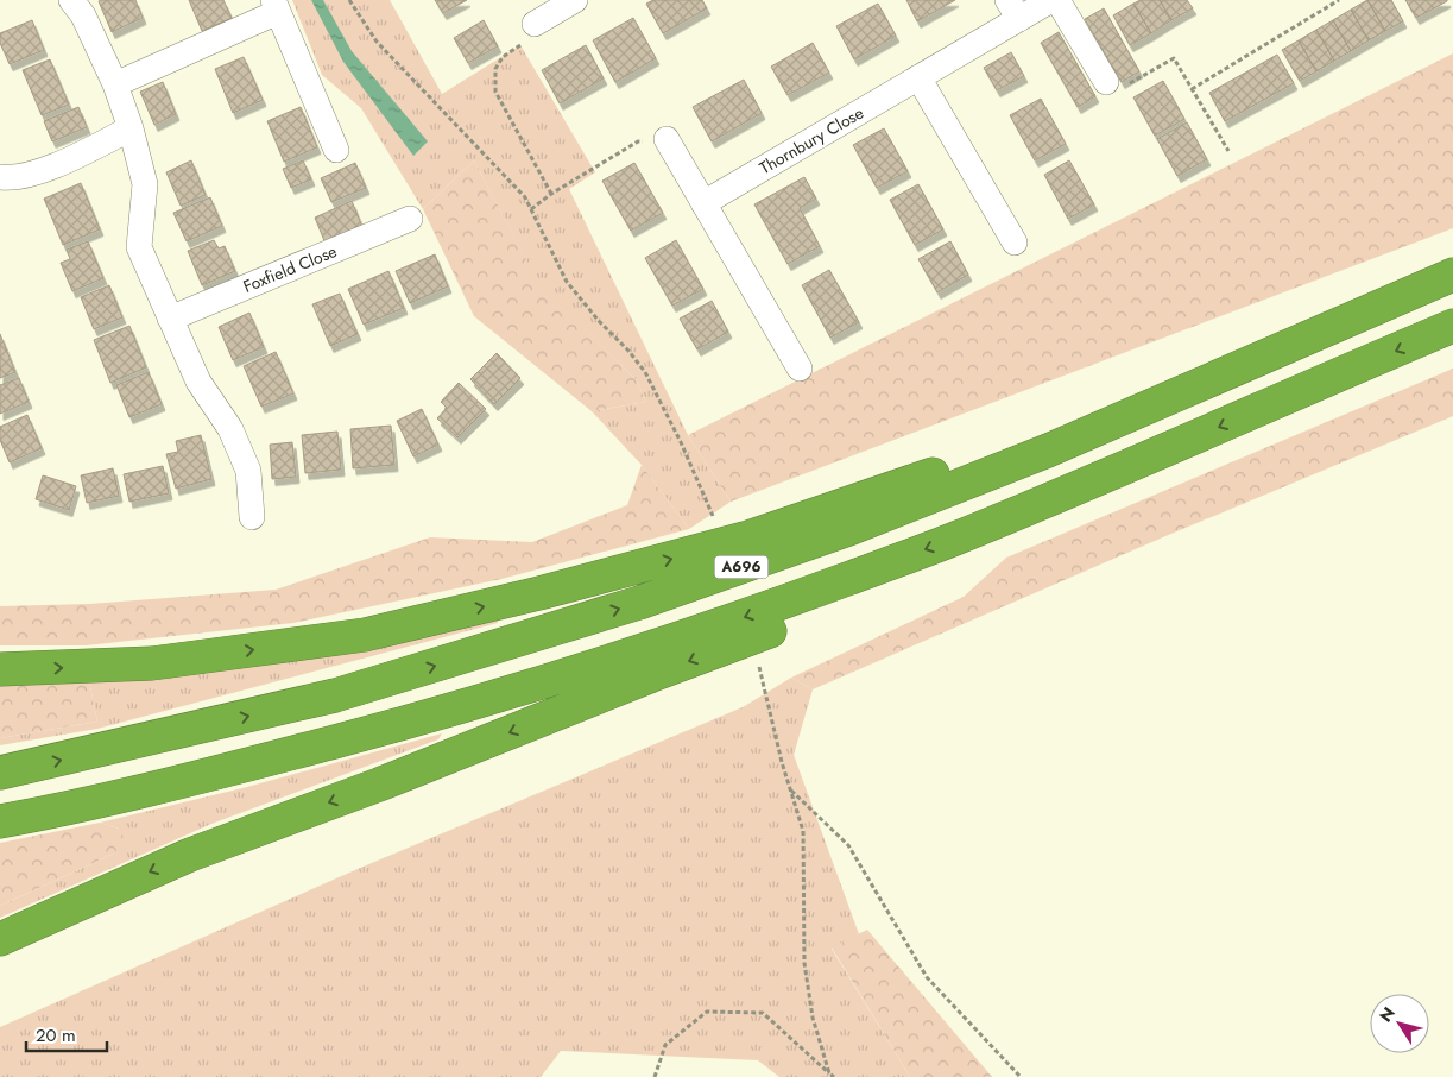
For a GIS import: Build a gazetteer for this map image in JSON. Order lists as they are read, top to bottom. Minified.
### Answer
{"streets":{"highway":["A696"],"street":["Thornbury Close","Foxfield Close"]},"scale_bar":"20 m","north":"top left"}
